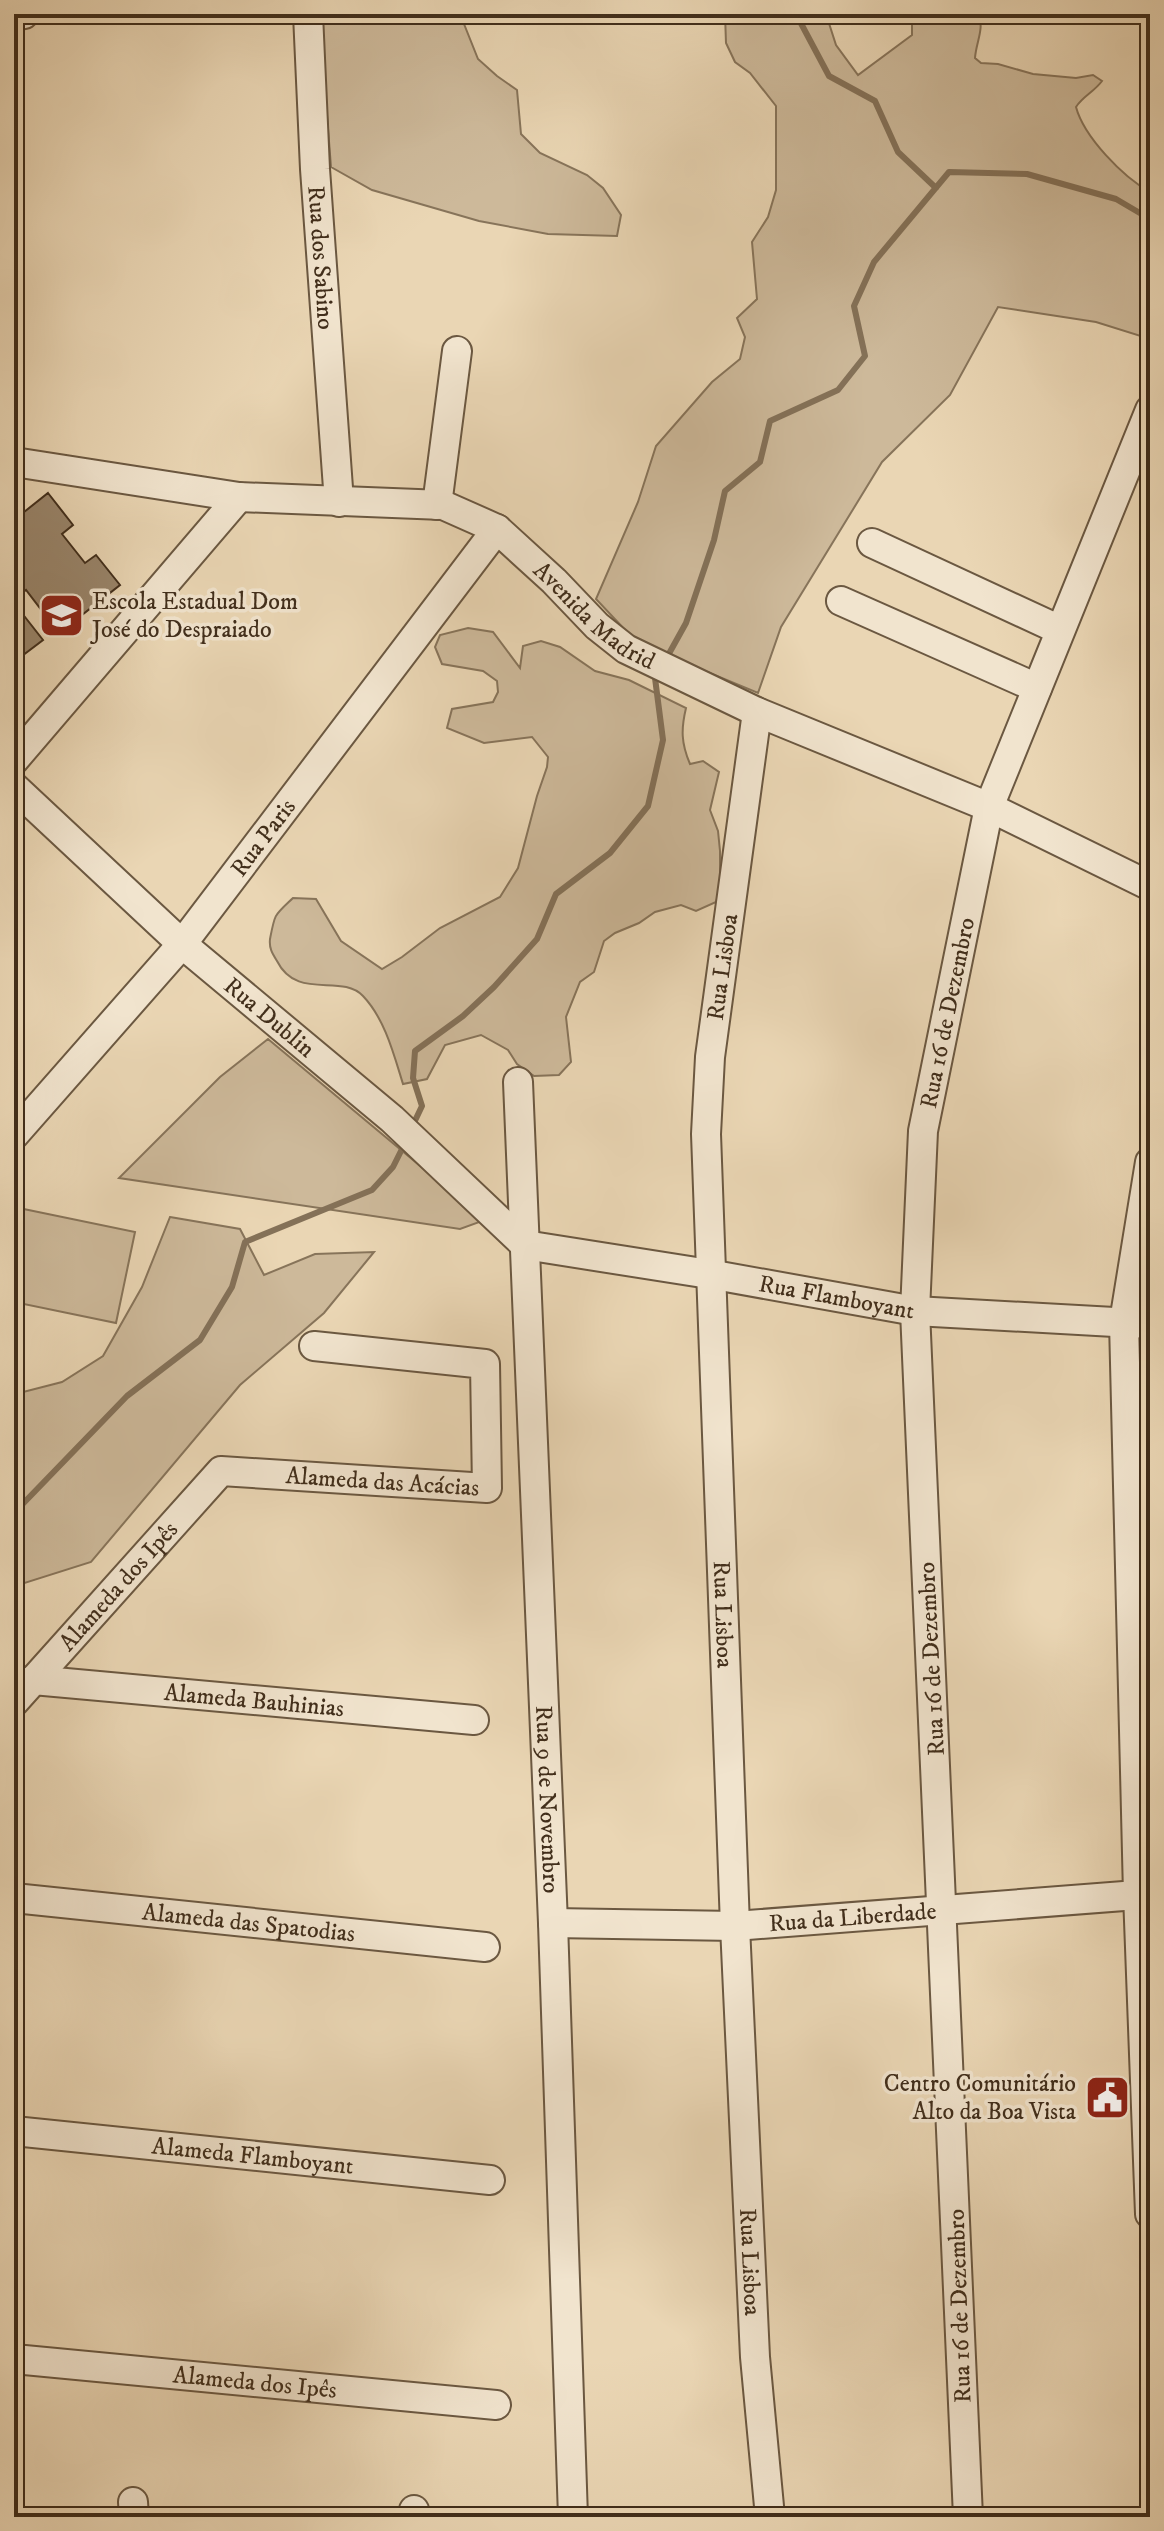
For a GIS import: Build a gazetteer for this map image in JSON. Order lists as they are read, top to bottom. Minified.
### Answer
{"streets":{"street":["Rua dos Sabino","Avenida Madrid","Rua Paris","Rua Lisboa","Rua 16 de Dezembro","Rua Dublin","Rua Flamboyant","Alameda das Acácias","Alameda dos Ipês","Alameda Bauhinias","Rua 9 de Novembro","Rua da Liberdade","Alameda das Spatodias","Alameda Flamboyant"]},"crossings":[["Rua dos Sabino","Avenida Madrid"],["Avenida Madrid","Rua Paris"],["Avenida Madrid","Rua Lisboa"],["Avenida Madrid","Rua 16 de Dezembro"],["Rua Paris","Rua Dublin"],["Rua Lisboa","Rua Flamboyant"],["Rua Lisboa","Rua da Liberdade"],["Rua 16 de Dezembro","Rua Flamboyant"],["Rua 16 de Dezembro","Rua da Liberdade"],["Rua Dublin","Rua Flamboyant"],["Rua Dublin","Rua 9 de Novembro"],["Rua Flamboyant","Rua 9 de Novembro"],["Alameda das Acácias","Alameda dos Ipês"],["Alameda dos Ipês","Alameda Bauhinias"],["Rua 9 de Novembro","Rua da Liberdade"]],"places":{"school or university":["Escola Estadual Dom José do Despraiado"],"public building":["Centro Comunitário Alto da Boa Vista"]}}
